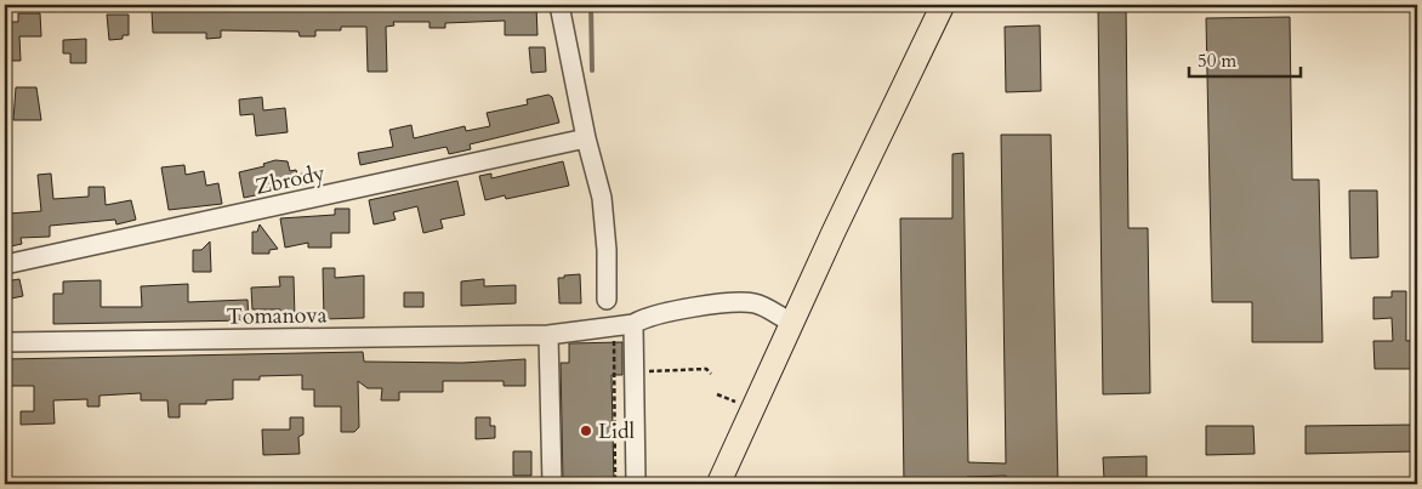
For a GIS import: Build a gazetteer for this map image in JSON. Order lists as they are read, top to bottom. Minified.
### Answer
{"streets":{"street":["Zbrody","Tomanova"]},"places":["Lidl"],"scale_bar":"50 m"}
